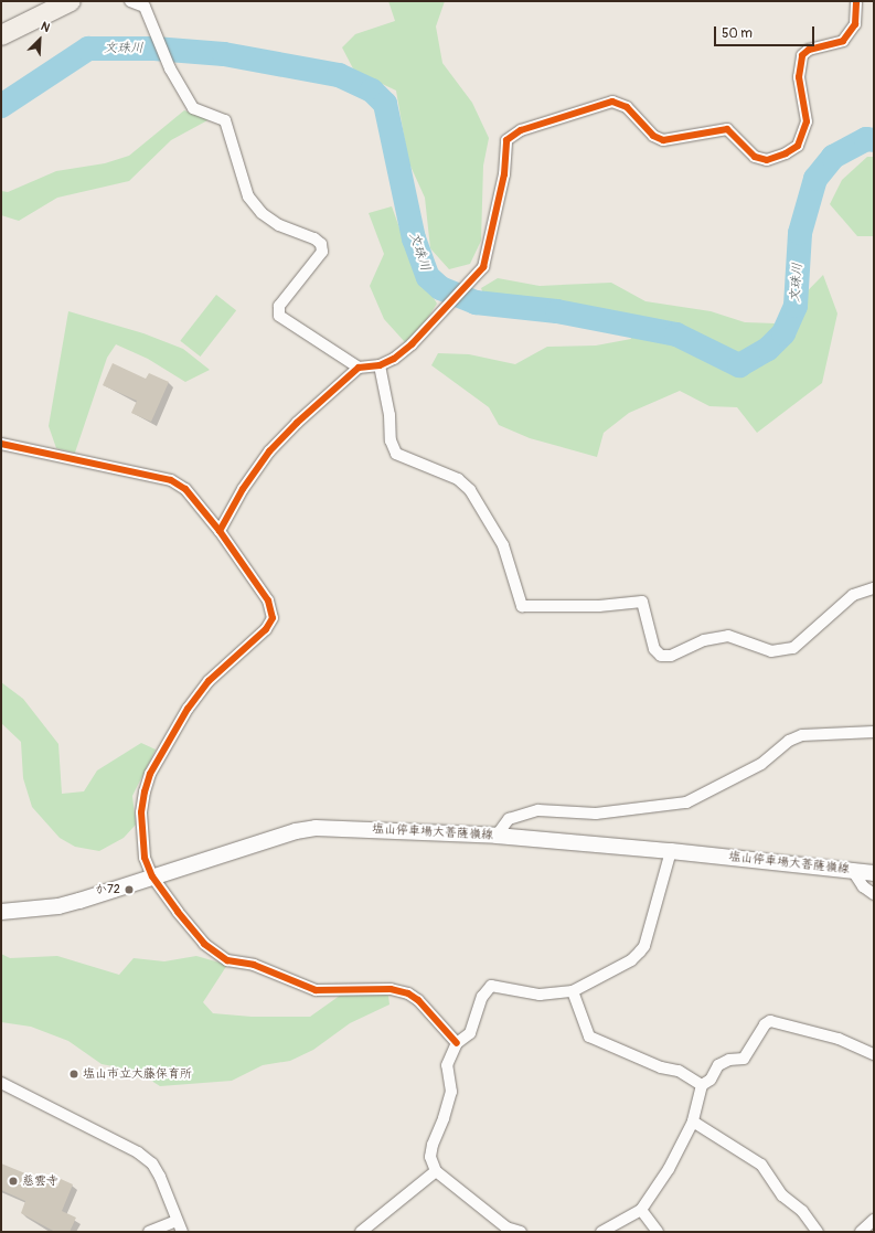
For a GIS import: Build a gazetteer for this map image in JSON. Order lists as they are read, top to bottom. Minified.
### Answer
{"streets":{"main road":["塩山停車場大菩薩嶺線"]},"water":["文珠川"],"places":["か72","塩山市立大藤保育所","慈雲寺"],"scale_bar":"50 m","north":"top right"}
